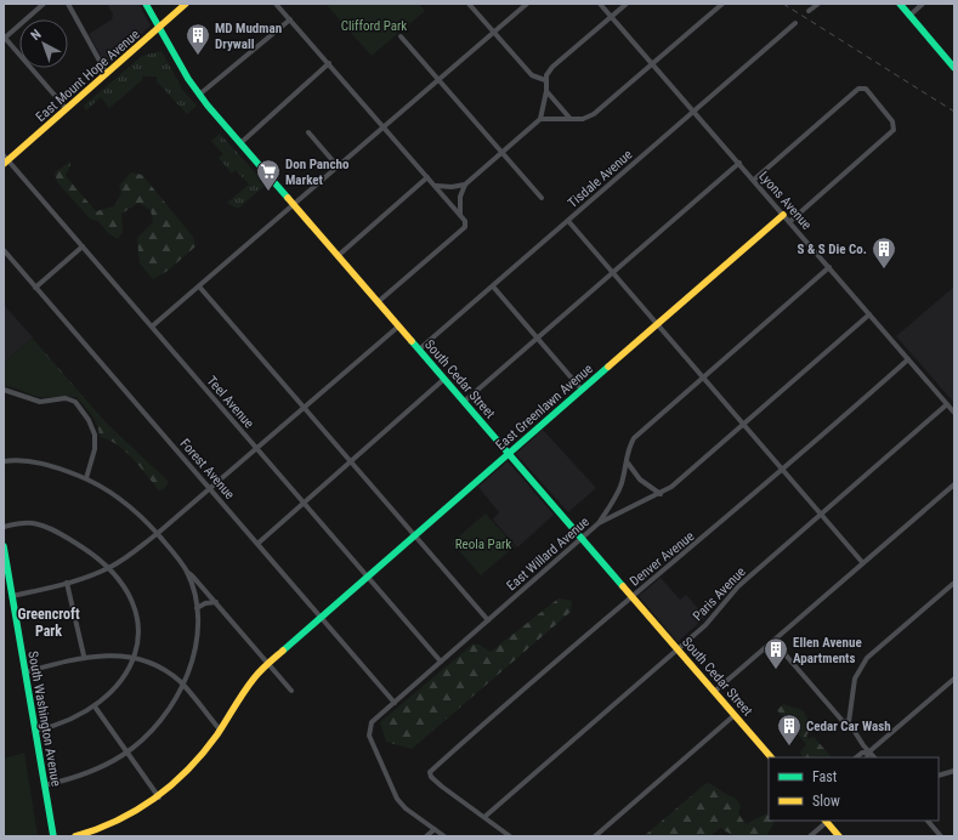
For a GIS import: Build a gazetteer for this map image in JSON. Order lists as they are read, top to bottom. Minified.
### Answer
{"streets":{"street":["East Mount Hope Avenue","Tisdale Avenue","Lyons Avenue","South Cedar Street","Teel Avenue","East Greenlawn Avenue","Forest Avenue","East Willard Avenue","Denver Avenue","Paris Avenue","South Washington Avenue"]},"crossings":[["East Mount Hope Avenue","South Cedar Street"],["East Mount Hope Avenue","Teel Avenue"],["Tisdale Avenue","Lyons Avenue"],["Tisdale Avenue","South Cedar Street"],["Lyons Avenue","East Greenlawn Avenue"],["Lyons Avenue","East Willard Avenue"],["Lyons Avenue","Denver Avenue"],["Lyons Avenue","Paris Avenue"],["South Cedar Street","East Greenlawn Avenue"],["South Cedar Street","East Willard Avenue"],["South Cedar Street","Denver Avenue"],["South Cedar Street","Paris Avenue"],["Teel Avenue","East Greenlawn Avenue"],["Teel Avenue","East Willard Avenue"],["East Greenlawn Avenue","Forest Avenue"],["Forest Avenue","East Willard Avenue"],["Denver Avenue","Paris Avenue"]],"districts":["Greencroft Park"],"parks":["Clifford Park","Reola Park"],"places":{"building":["MD Mudman Drywall","S & S Die Co.","Ellen Avenue Apartments","Cedar Car Wash"],"supermarket":["Don Pancho Market"]},"legend":["Fast","Slow"],"north":"top left"}
